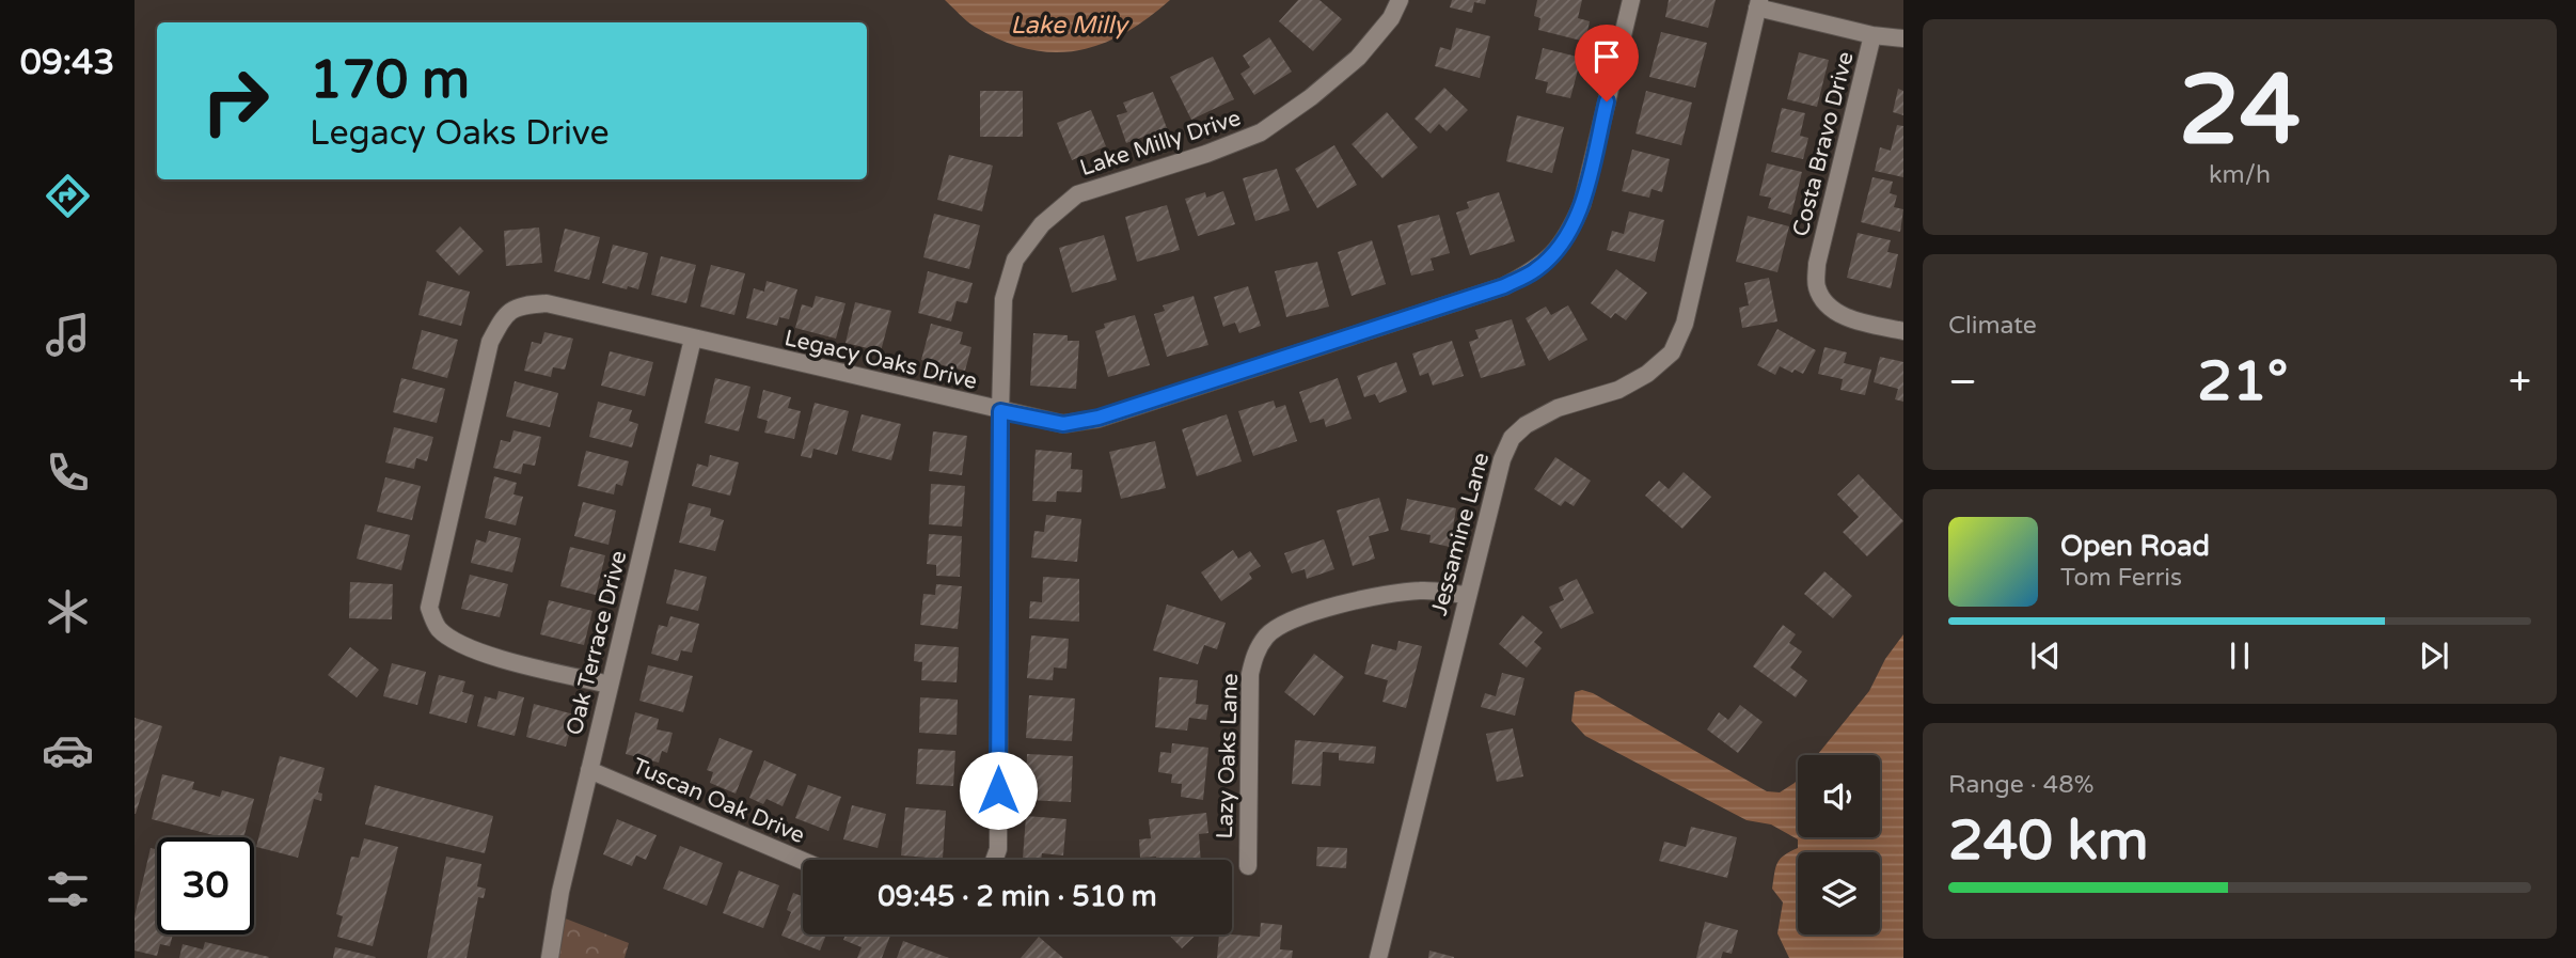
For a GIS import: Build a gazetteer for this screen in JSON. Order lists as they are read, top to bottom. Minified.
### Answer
{"streets":{"street":["Lake Milly Drive","Costa Bravo Drive","Legacy Oaks Drive","Jessamine Lane","Oak Terrace Drive","Lazy Oaks Lane","Tuscan Oak Drive"]},"crossings":[["Lake Milly Drive","Legacy Oaks Drive"],["Legacy Oaks Drive","Oak Terrace Drive"],["Jessamine Lane","Lazy Oaks Lane"],["Oak Terrace Drive","Tuscan Oak Drive"]],"water":["Lake Milly"],"page":{"tabs":"09:43","tile":[["24","km/h"],"Climate",["Range · 48%","240 km"]],"turn":["170 m","Legacy Oaks Drive"],"heat":["−","21°","+"],"song":["Open Road","Tom Ferris"],"limit":"30","trip":"09:45 · 2 min · 510 m"}}
